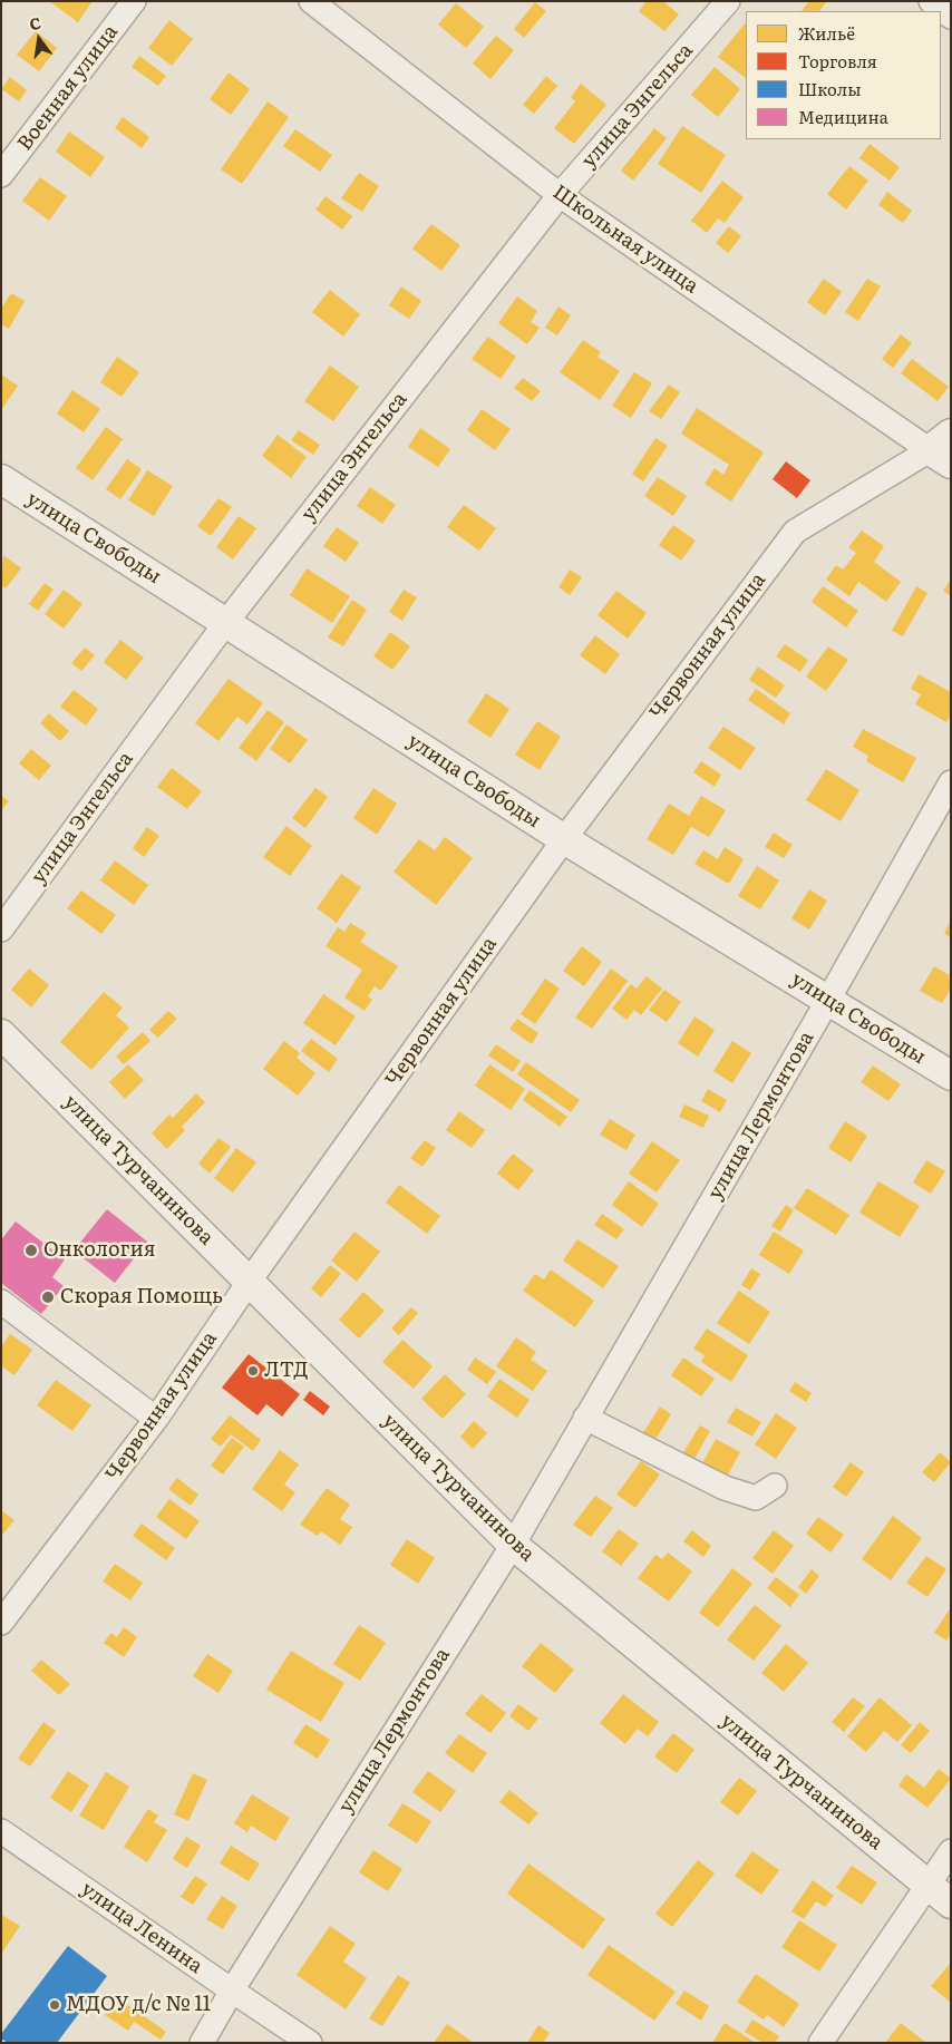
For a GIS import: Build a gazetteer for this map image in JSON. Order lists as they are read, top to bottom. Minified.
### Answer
{"streets":{"street":["Военная улица","улица Энгельса","Школьная улица","улица Свободы","Червонная улица","улица Лермонтова","улица Турчанинова","улица Ленина"]},"crossings":[["улица Энгельса","Школьная улица"],["улица Энгельса","улица Свободы"],["Школьная улица","Червонная улица"],["улица Свободы","Червонная улица"],["улица Свободы","улица Лермонтова"],["Червонная улица","улица Турчанинова"],["улица Лермонтова","улица Турчанинова"],["улица Лермонтова","улица Ленина"]],"places":["Онкология","Скорая Помощь","ЛТД","МДОУ д/с № 11"],"legend":["Жильё","Торговля","Школы","Медицина"],"north":"top"}
